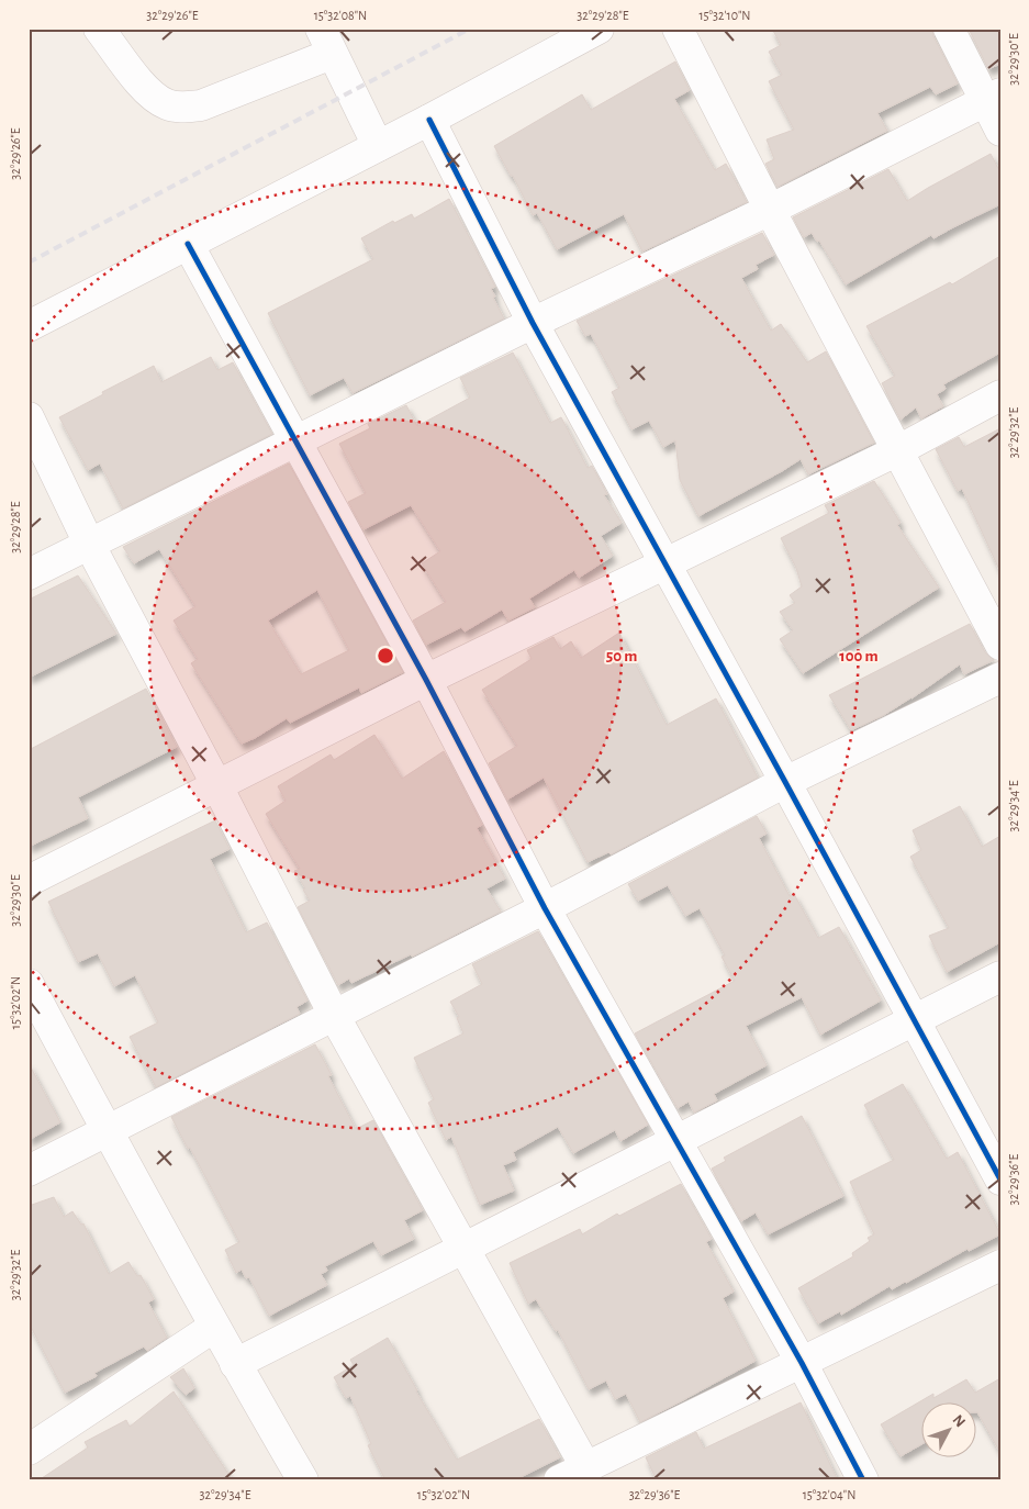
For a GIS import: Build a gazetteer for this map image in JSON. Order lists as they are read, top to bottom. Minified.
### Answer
{"north":"top right","coordinates":["32°29'26\"E","15°32'08\"N","32°29'28\"E","15°32'10\"N","32°29'30\"E","32°29'32\"E","32°29'34\"E","15°32'02\"N","32°29'36\"E","15°32'04\"N"],"rings":["50 m","100 m"]}
